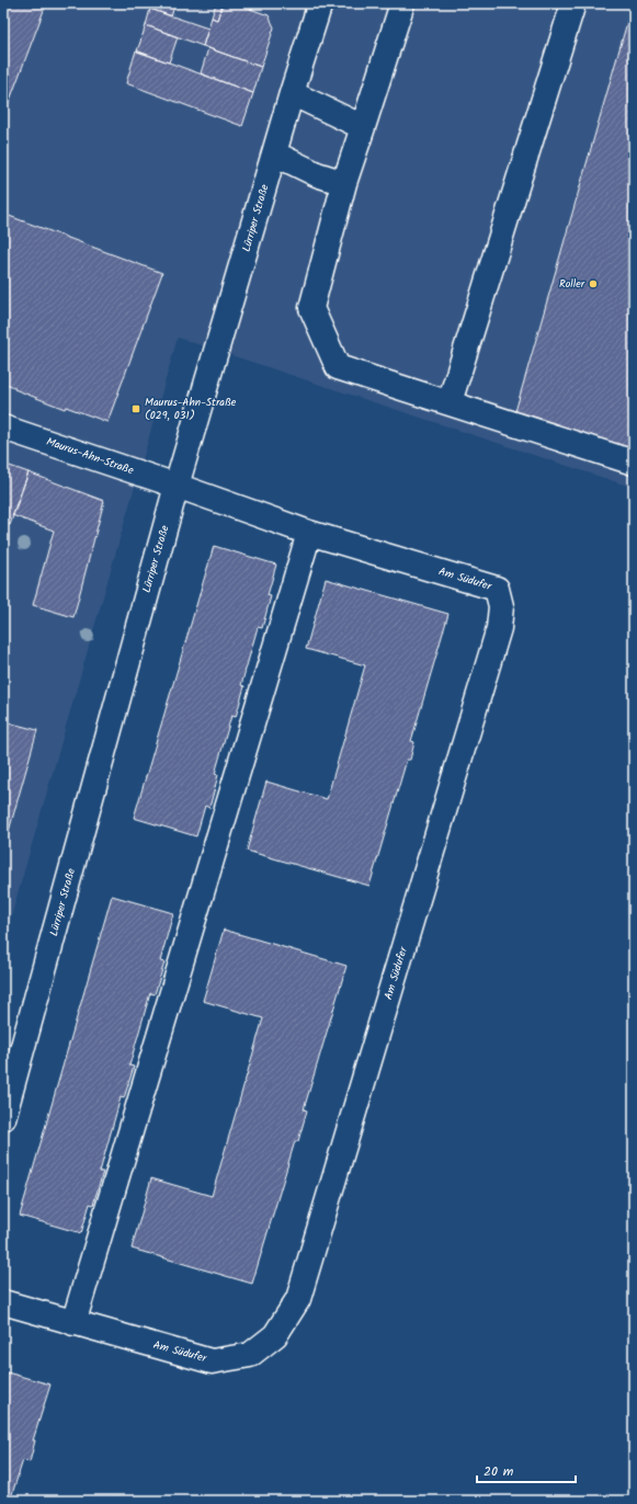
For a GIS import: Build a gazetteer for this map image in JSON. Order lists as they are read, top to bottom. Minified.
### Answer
{"streets":{"street":["Lürriper Straße","Maurus-Ahn-Straße","Am Südufer"]},"crossings":[["Lürriper Straße","Maurus-Ahn-Straße"],["Lürriper Straße","Am Südufer"],["Maurus-Ahn-Straße","Am Südufer"]],"places":{"other":["Roller"],"transit":["Maurus-Ahn-Straße (029, 031)"]},"scale_bar":"20 m"}
